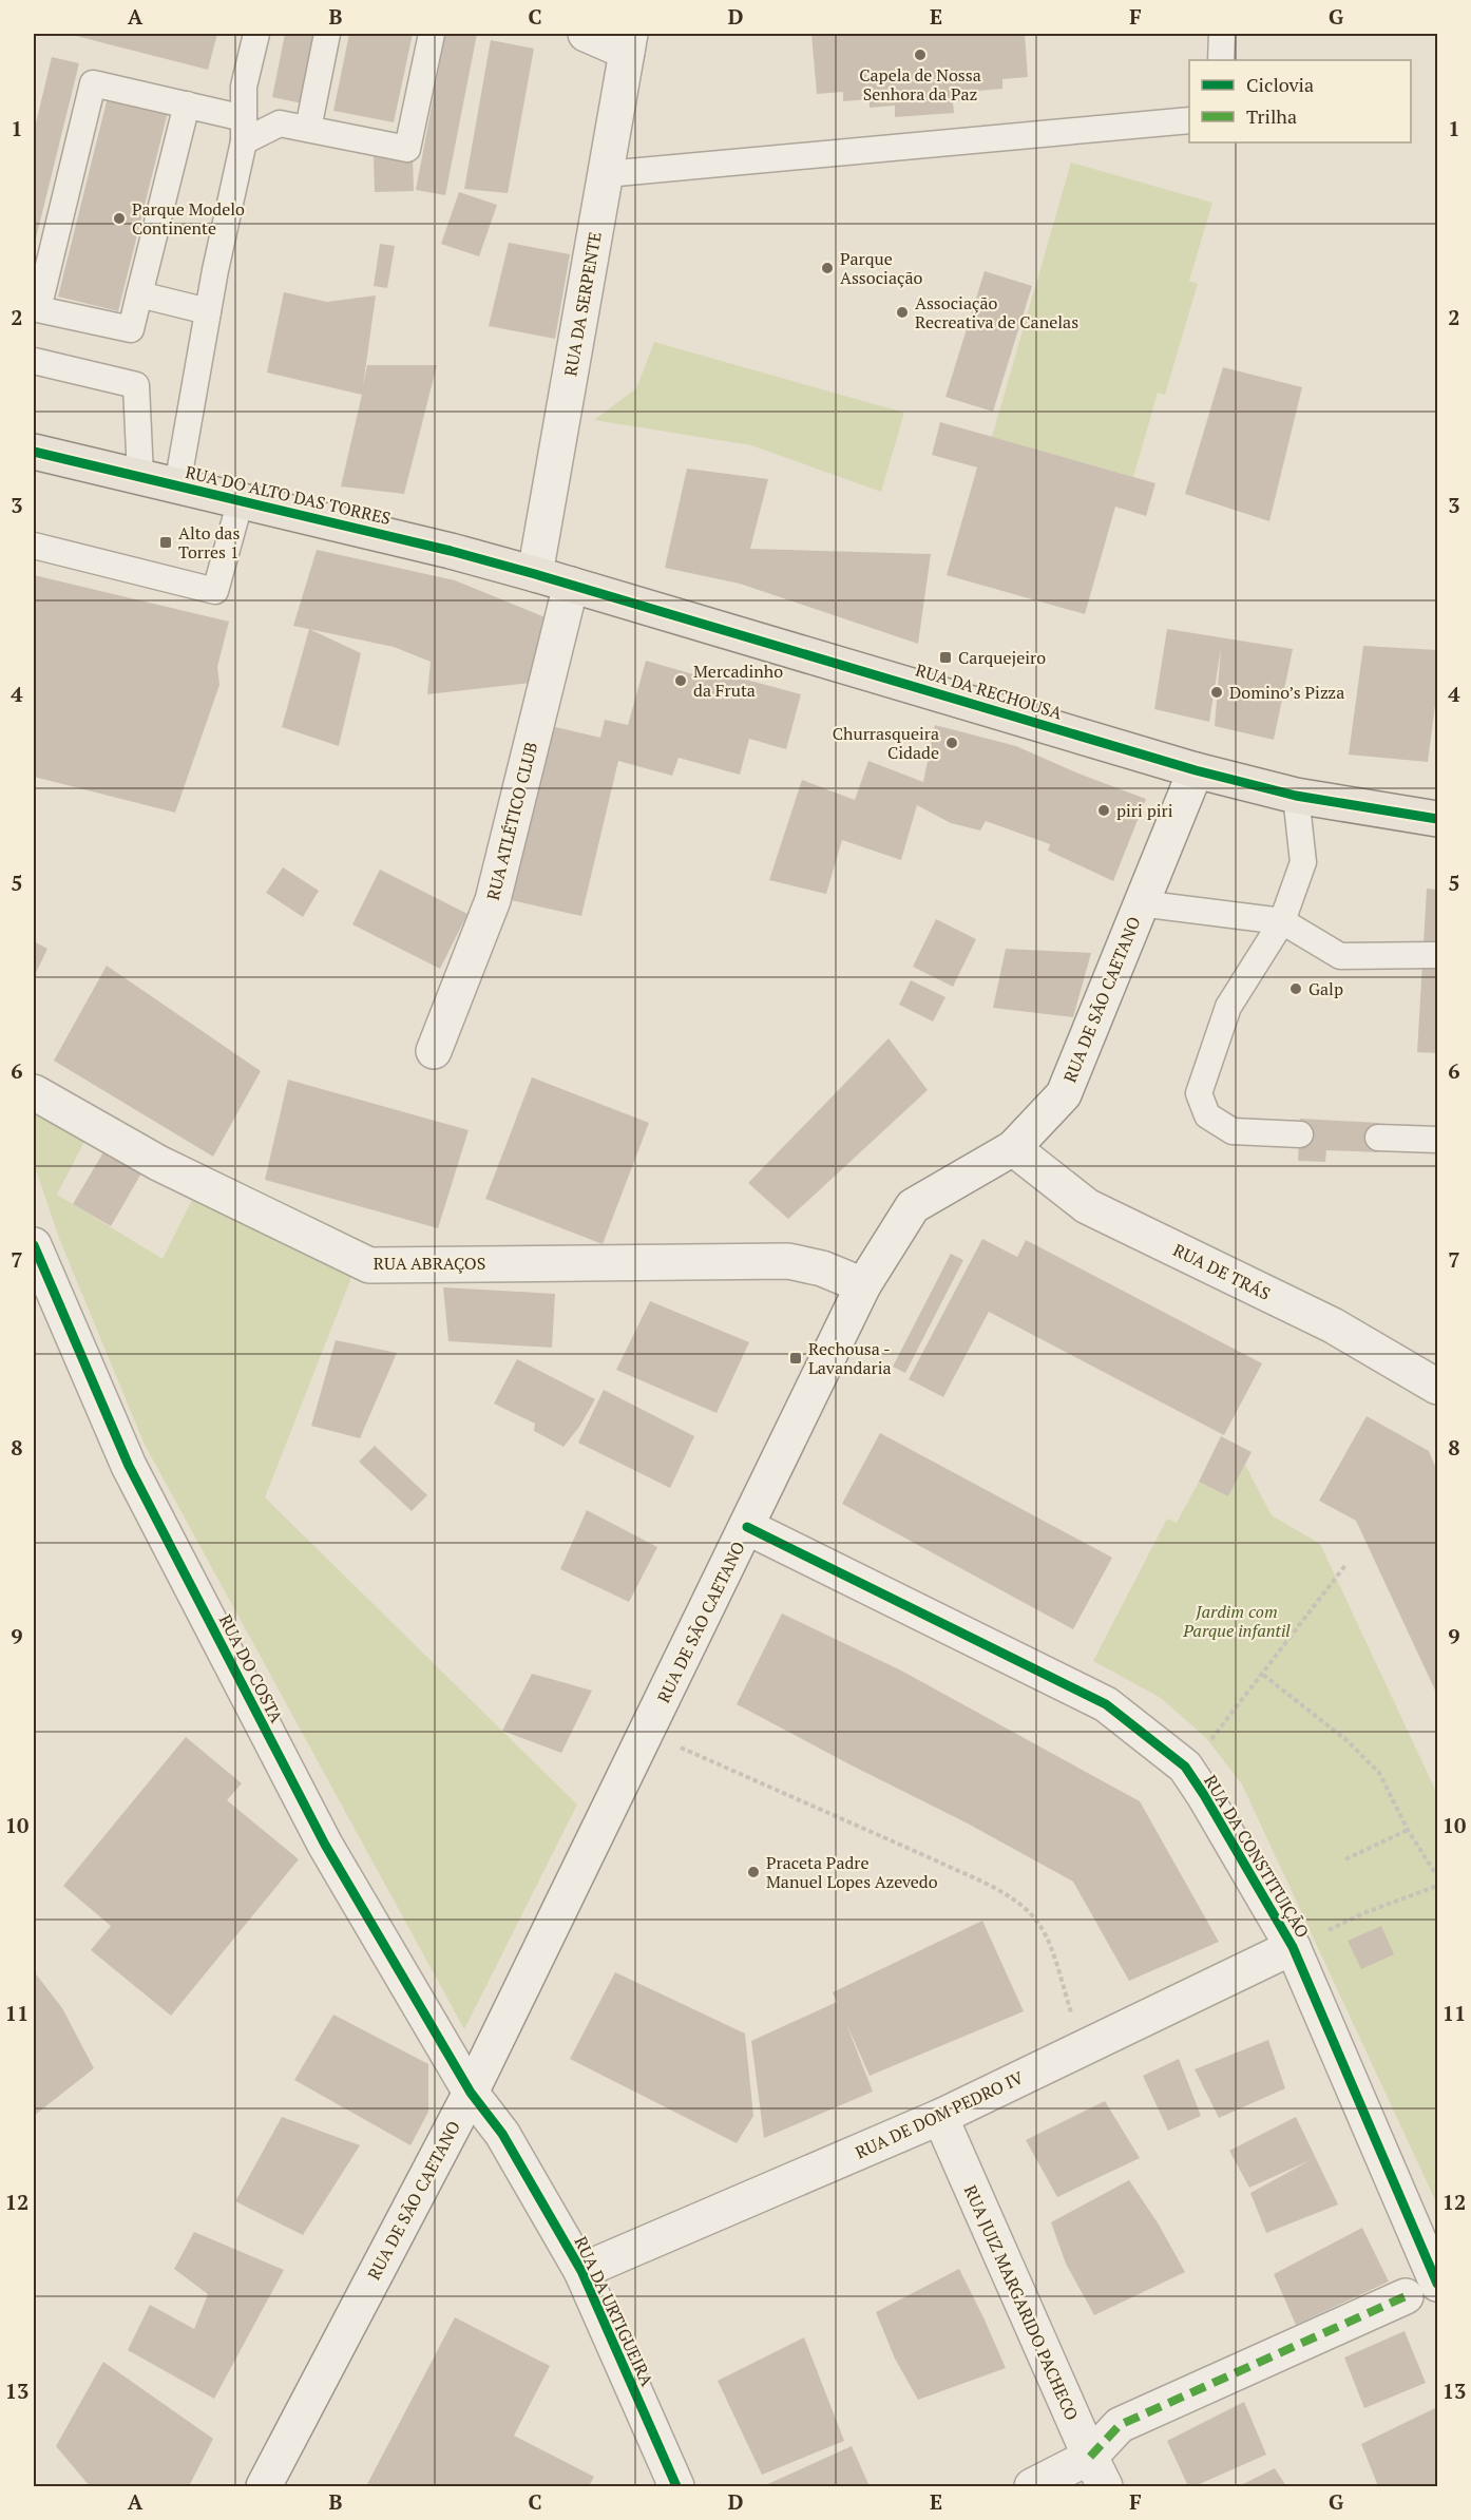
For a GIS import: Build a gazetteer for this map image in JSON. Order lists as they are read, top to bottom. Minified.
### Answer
{"streets":{"main road":["RUA DO ALTO DAS TORRES","RUA DA RECHOUSA"],"street":["RUA DA SERPENTE","RUA ATLÉTICO CLUB","RUA DE SÃO CAETANO","RUA ABRAÇOS","RUA DE TRÁS","RUA DO COSTA","RUA DA CONSTITUIÇÃO","RUA DE DOM PEDRO IV","RUA JUIZ MARGARIDO PACHECO","RUA DA URTIGUEIRA"]},"crossings":[["RUA DA SERPENTE","RUA DO ALTO DAS TORRES"],["RUA DA SERPENTE","RUA DA RECHOUSA"],["RUA DO ALTO DAS TORRES","RUA DA RECHOUSA"],["RUA DA RECHOUSA","RUA ATLÉTICO CLUB"],["RUA DA RECHOUSA","RUA DE SÃO CAETANO"],["RUA DE SÃO CAETANO","RUA ABRAÇOS"],["RUA DE SÃO CAETANO","RUA DE TRÁS"],["RUA DE SÃO CAETANO","RUA DO COSTA"],["RUA DE SÃO CAETANO","RUA DA CONSTITUIÇÃO"],["RUA DE SÃO CAETANO","RUA DA URTIGUEIRA"],["RUA DO COSTA","RUA DA URTIGUEIRA"],["RUA DA CONSTITUIÇÃO","RUA DE DOM PEDRO IV"],["RUA DE DOM PEDRO IV","RUA JUIZ MARGARIDO PACHECO"],["RUA DE DOM PEDRO IV","RUA DA URTIGUEIRA"]],"parks":["Jardim com Parque infantil"],"places":{"other":["Capela de Nossa Senhora da Paz","Parque Modelo Continente","Parque Associação","Associação Recreativa de Canelas","Mercadinho da Fruta","Domino’s Pizza","Churrasqueira Cidade","piri piri","Galp","Praceta Padre Manuel Lopes Azevedo"],"transit":["Alto das Torres 1","Carquejeiro","Rechousa - Lavandaria"]},"legend":["Ciclovia","Trilha"],"grid":{"columns":["A","B","C","D","E","F","G"],"rows":["1","2","3","4","5","6","7","8","9","10","11","12","13"]}}
